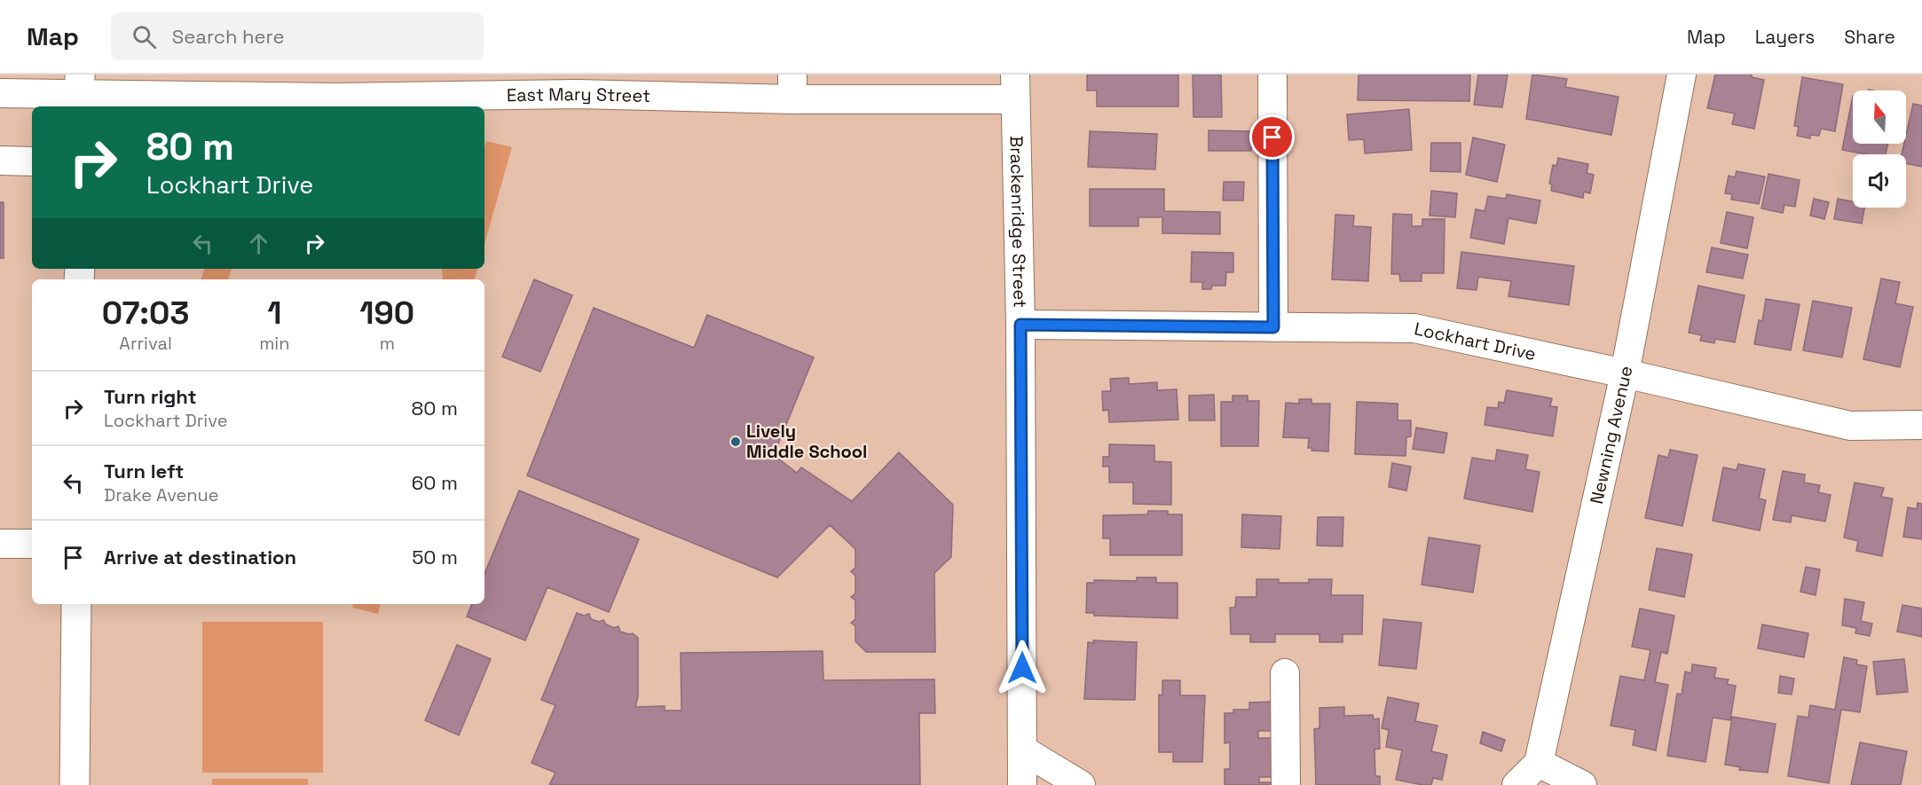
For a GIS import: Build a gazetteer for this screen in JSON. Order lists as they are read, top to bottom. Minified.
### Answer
{"streets":{"street":["East Mary Street","Brackenridge Street","Lockhart Drive","Newning Avenue"]},"crossings":[["East Mary Street","Brackenridge Street"],["Brackenridge Street","Lockhart Drive"],["Lockhart Drive","Newning Avenue"]],"places":["Lively Middle School"],"north":"top","page":{"header":"Map","search":"Search here","nav":["Map","Layers","Share"],"turn":["80 m","Lockhart Drive"],"eta":["07:03","Arrival","1","min","190","m"],"list":[{"name":"Turn right","note":"Lockhart Drive","value":"80 m"},{"name":"Turn left","note":"Drake Avenue","value":"60 m"},{"name":"Arrive at destination","value":"50 m"}]}}
